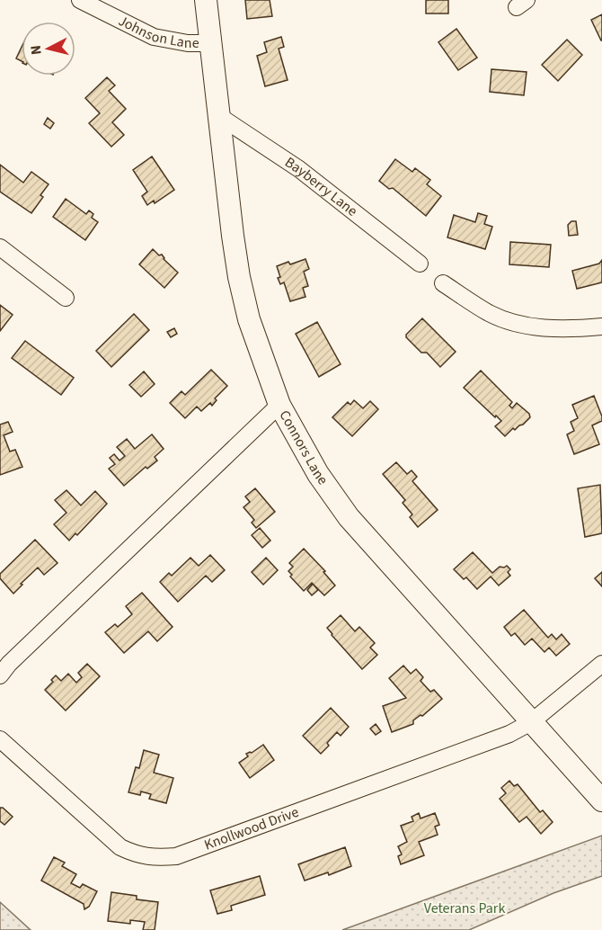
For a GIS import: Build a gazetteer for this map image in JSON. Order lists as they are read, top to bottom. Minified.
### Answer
{"streets":{"street":["Johnson Lane","Bayberry Lane","Connors Lane","Knollwood Drive"]},"crossings":[["Johnson Lane","Connors Lane"],["Bayberry Lane","Connors Lane"],["Connors Lane","Knollwood Drive"]],"parks":["Veterans Park"],"north":"left"}
